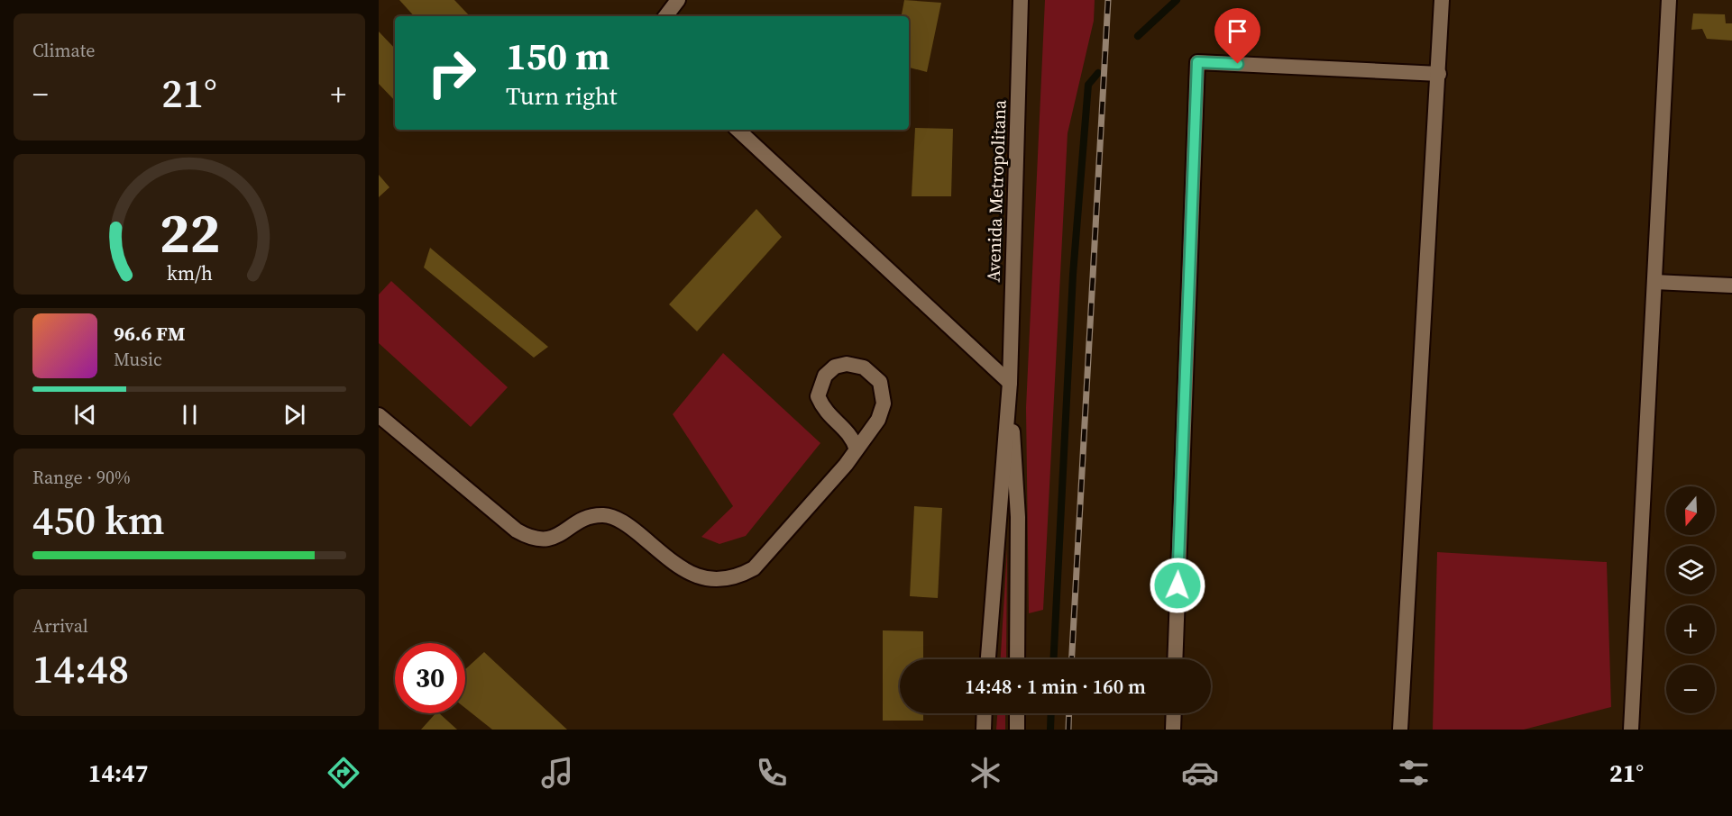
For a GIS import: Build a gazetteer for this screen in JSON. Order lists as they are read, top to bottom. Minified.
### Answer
{"streets":{"street":["Avenida Metropolitana"]},"north":"bottom","page":{"tile":["Climate",["Range · 90%","450 km"],["Arrival","14:48"]],"turn":["150 m","Turn right"],"heat":["−","21°","+"],"song":["96.6 FM","Music"],"map_buttons":["+","−"],"limit":"30","trip":"14:48 · 1 min · 160 m","tabs":["14:47","21°"],"gauge":["22","km/h"]}}
